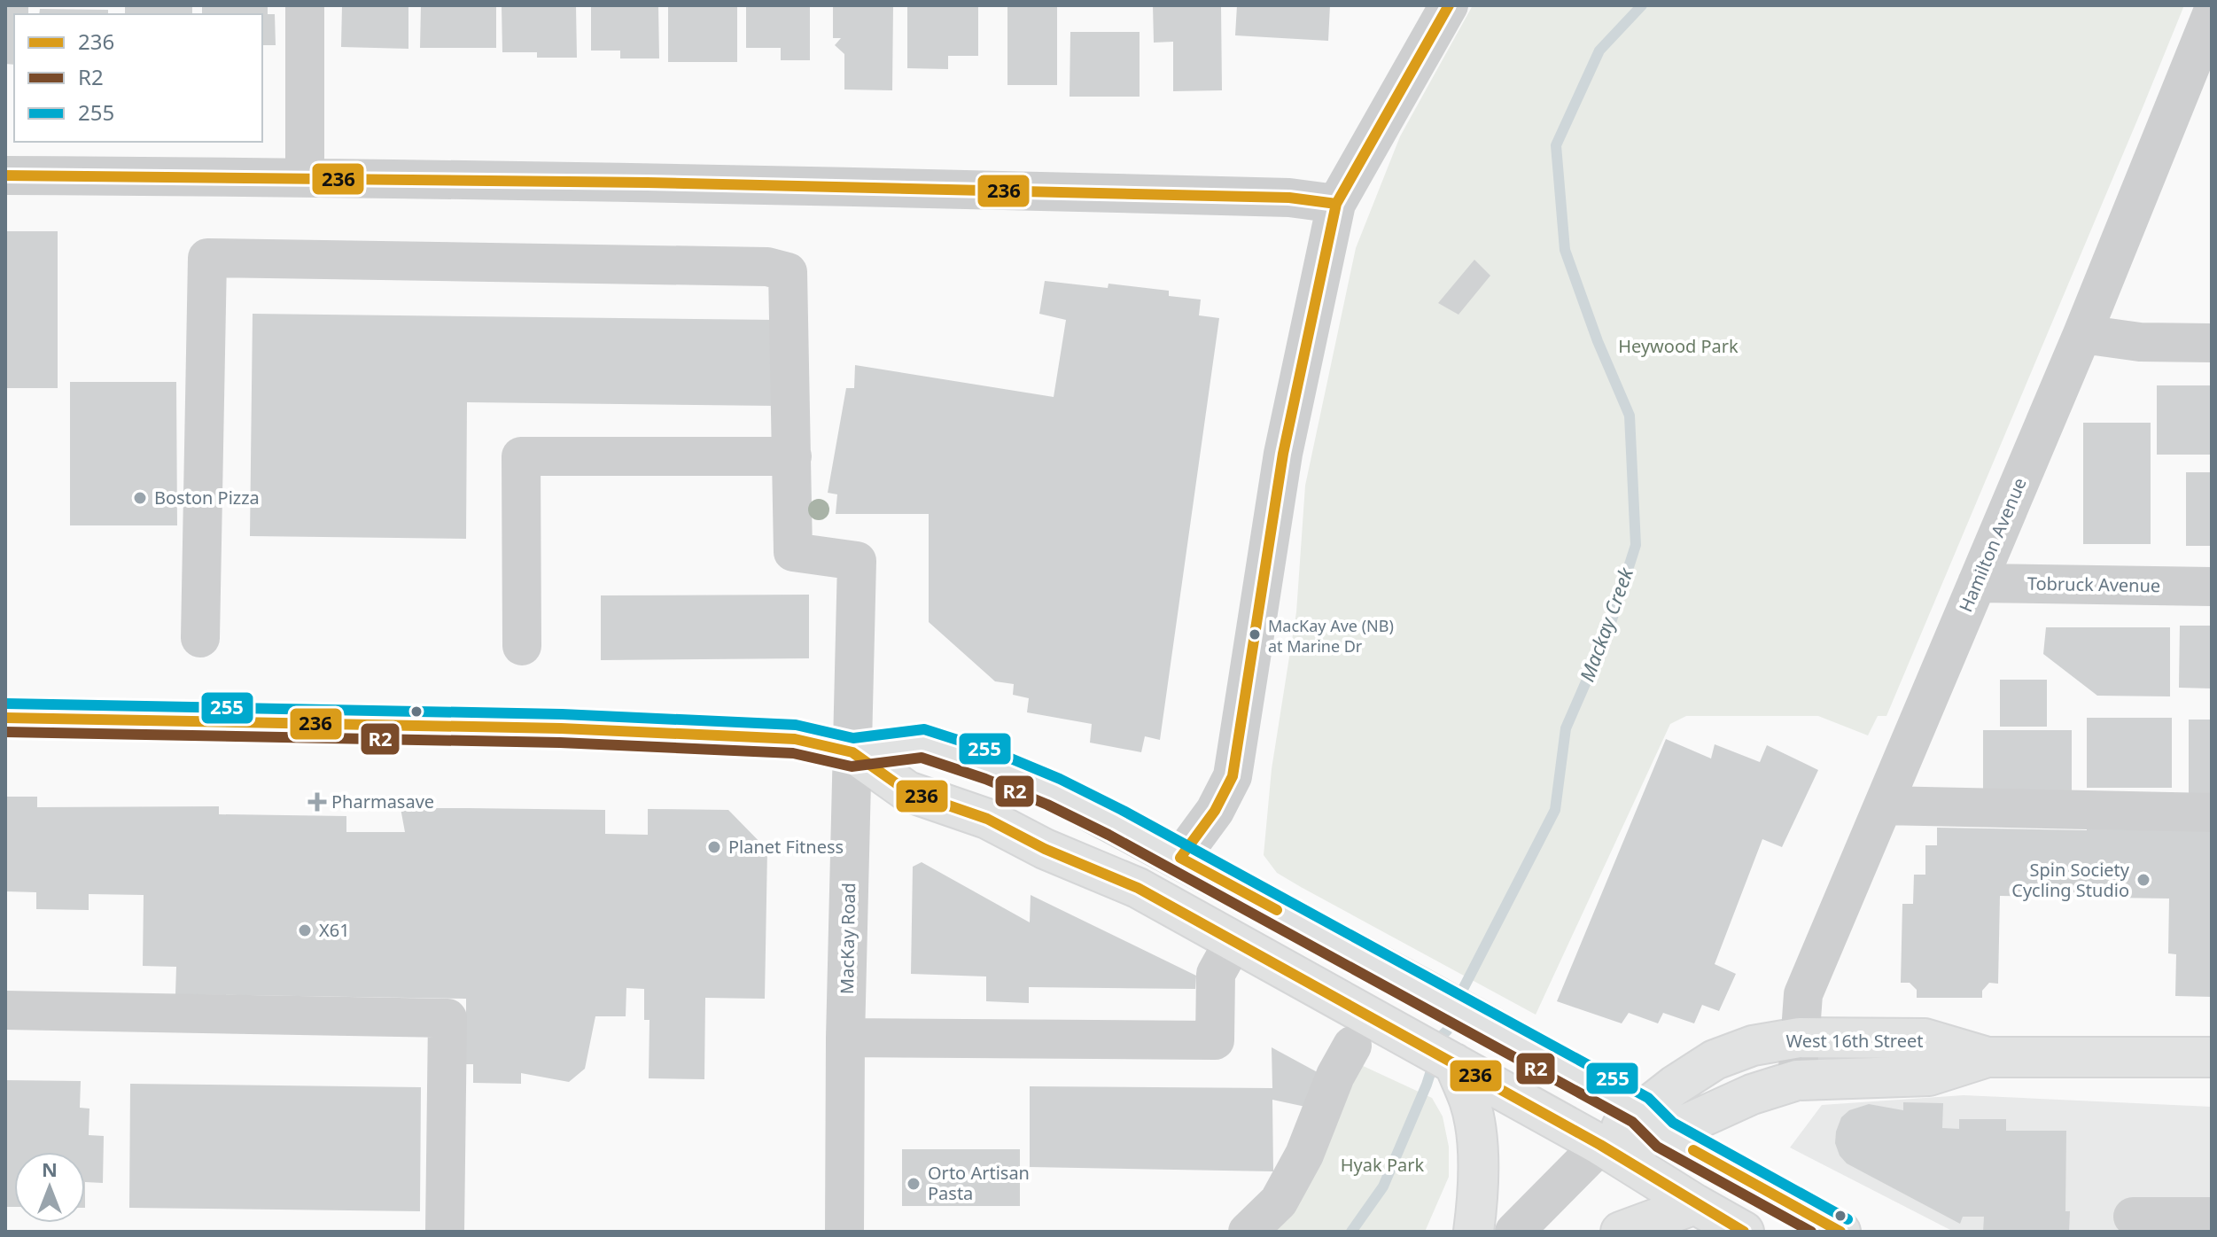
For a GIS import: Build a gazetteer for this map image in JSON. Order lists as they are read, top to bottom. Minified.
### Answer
{"streets":{"main road":["West 16th Street"],"street":["Hamilton Avenue","Tobruck Avenue","MacKay Road"]},"crossings":[["Hamilton Avenue","Tobruck Avenue"],["Hamilton Avenue","West 16th Street"]],"water":["Mackay Creek"],"parks":["Heywood Park","Hyak Park"],"places":{"other":["Boston Pizza","MacKay Ave (NB) at Marine Dr","Planet Fitness","Spin Society Cycling Studio","X61","Orto Artisan Pasta"],"health":["Pharmasave"]},"lines":["transit line 236","transit line 255","transit line R2"],"legend":["236","R2","255"],"north":"top"}
